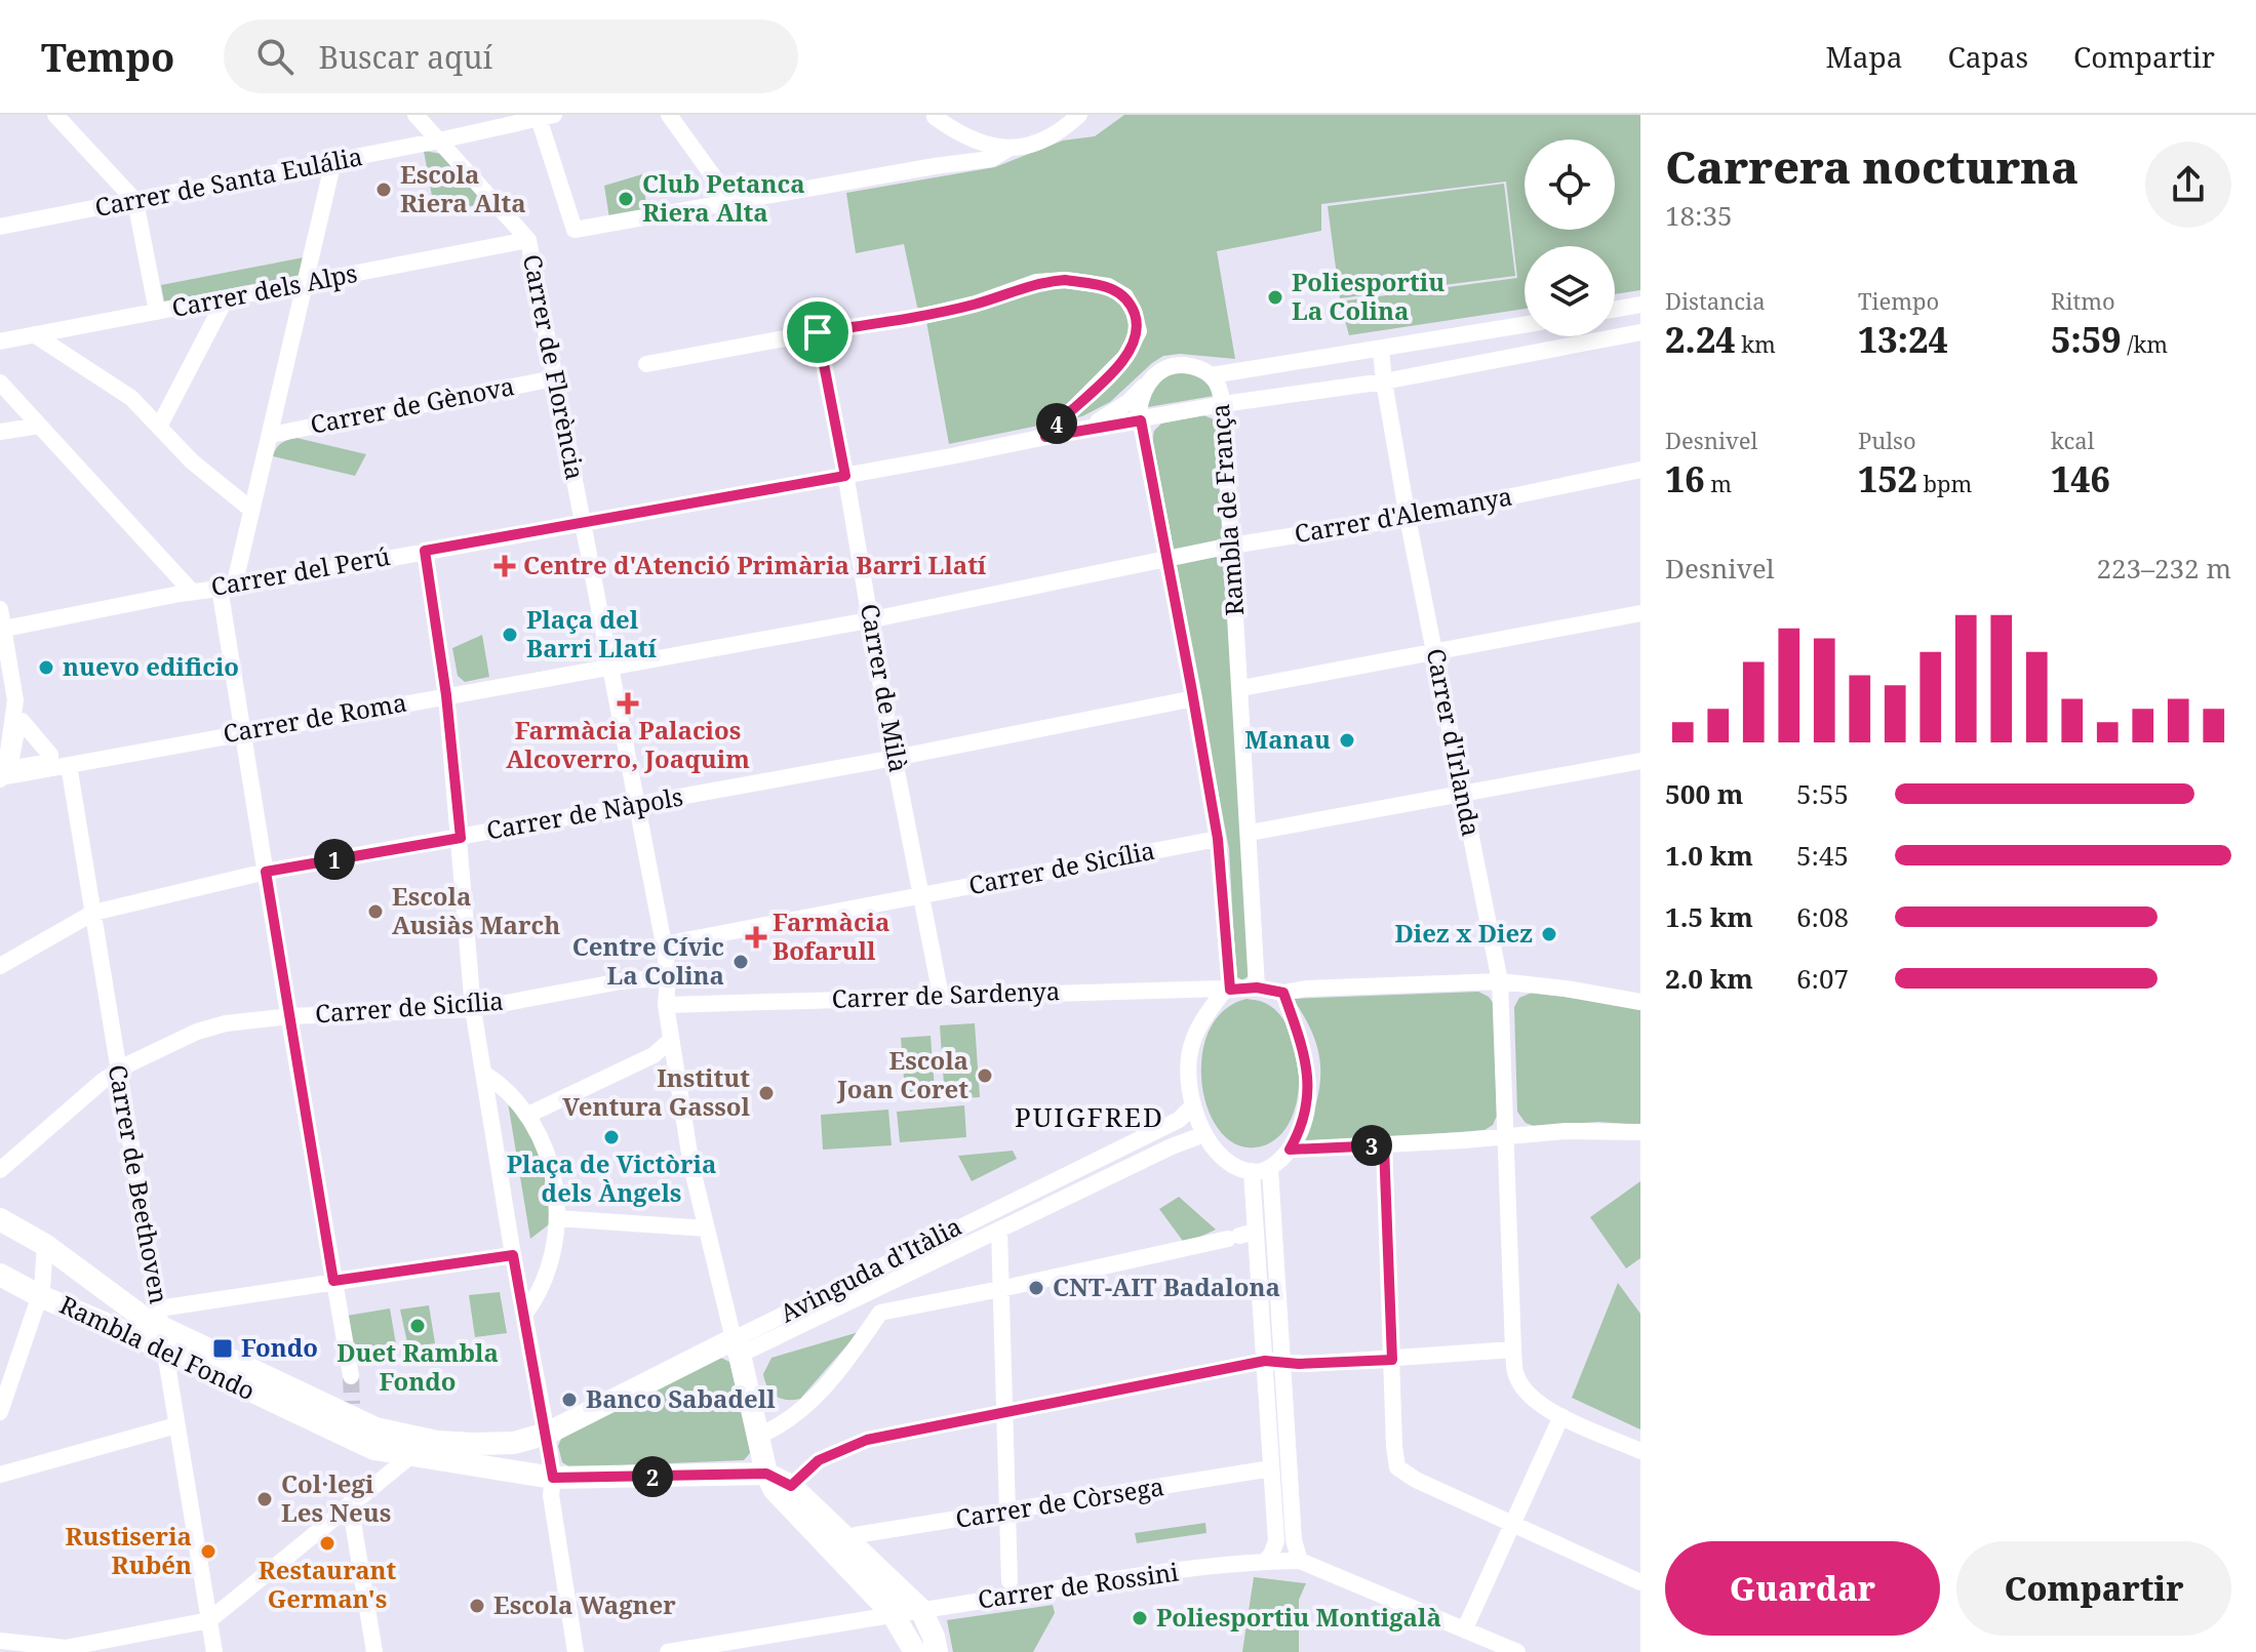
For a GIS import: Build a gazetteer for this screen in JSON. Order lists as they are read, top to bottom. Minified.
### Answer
{"streets":{"street":["Carrer de Santa Eulália","Carrer dels Alps","Carrer de Florència","Carrer de Gènova","Rambla de França","Carrer d'Alemanya","Carrer del Perú","Carrer de Milà","Carrer de Roma","Carrer d'Irlanda","Carrer de Nàpols","Carrer de Sicília","Carrer de Sardenya","Carrer de Beethoven","Avinguda d'Itàlia","Rambla del Fondo","Carrer de Còrsega","Carrer de Rossini"]},"crossings":[["Carrer dels Alps","Carrer de Florència"],["Carrer de Florència","Carrer de Gènova"],["Carrer de Florència","Carrer del Perú"],["Carrer de Florència","Carrer de Roma"],["Carrer de Florència","Carrer de Nàpols"],["Carrer de Florència","Carrer de Sicília"],["Carrer de Florència","Carrer de Sardenya"],["Carrer de Florència","Avinguda d'Itàlia"],["Rambla de França","Carrer d'Alemanya"],["Rambla de França","Carrer del Perú"],["Rambla de França","Carrer de Sardenya"],["Rambla de França","Avinguda d'Itàlia"],["Carrer d'Alemanya","Carrer de Milà"],["Carrer d'Alemanya","Carrer de Roma"],["Carrer d'Alemanya","Carrer d'Irlanda"],["Carrer del Perú","Carrer de Milà"],["Carrer del Perú","Carrer d'Irlanda"],["Carrer de Milà","Carrer de Roma"],["Carrer de Milà","Carrer de Nàpols"],["Carrer de Milà","Carrer de Sicília"],["Carrer de Milà","Carrer de Sardenya"],["Carrer de Roma","Carrer de Beethoven"],["Carrer de Nàpols","Carrer de Beethoven"],["Carrer de Sicília","Carrer de Beethoven"],["Carrer de Sardenya","Avinguda d'Itàlia"],["Carrer de Beethoven","Rambla del Fondo"],["Avinguda d'Itàlia","Rambla del Fondo"]],"districts":["PUIGFRED"],"places":{"other":["Escola Riera Alta","Club Petanca Riera Alta","Poliesportiu La Colina","Plaça del Barri Llatí","nuevo edificio","Manau","Escola Ausiàs March","Diez x Diez","Centre Cívic La Colina","Escola Joan Coret","Institut Ventura Gassol","Plaça de Victòria dels Àngels","CNT-AIT Badalona","Duet Rambla Fondo","Banco Sabadell","Col·legi Les Neus","Restaurant German's","Rustiseria Rubén","Escola Wagner","Poliesportiu Montigalà"],"health":["Centre d'Atenció Primària Barri Llatí","Farmàcia Palacios Alcoverro, Joaquim","Farmàcia Bofarull"],"transit":["Fondo"]},"page":{"header":"Tempo","search":"Buscar aquí","nav":["Mapa","Capas","Compartir"],"heading":["Carrera nocturna","18:35"],"stats":[["Distancia","2.24 km"],["Tiempo","13:24"],["Ritmo","5:59 /km"],["Desnivel","16 m"],["Pulso","152 bpm"],["kcal","146"]],"pins":["4","1","3","2"],"chart":["Desnivel","223–232 m"],"list":[{"name":"500 m","note":"5:55"},{"name":"1.0 km","note":"5:45"},{"name":"1.5 km","note":"6:08"},{"name":"2.0 km","note":"6:07"}],"buttons":["Guardar","Compartir"]}}
